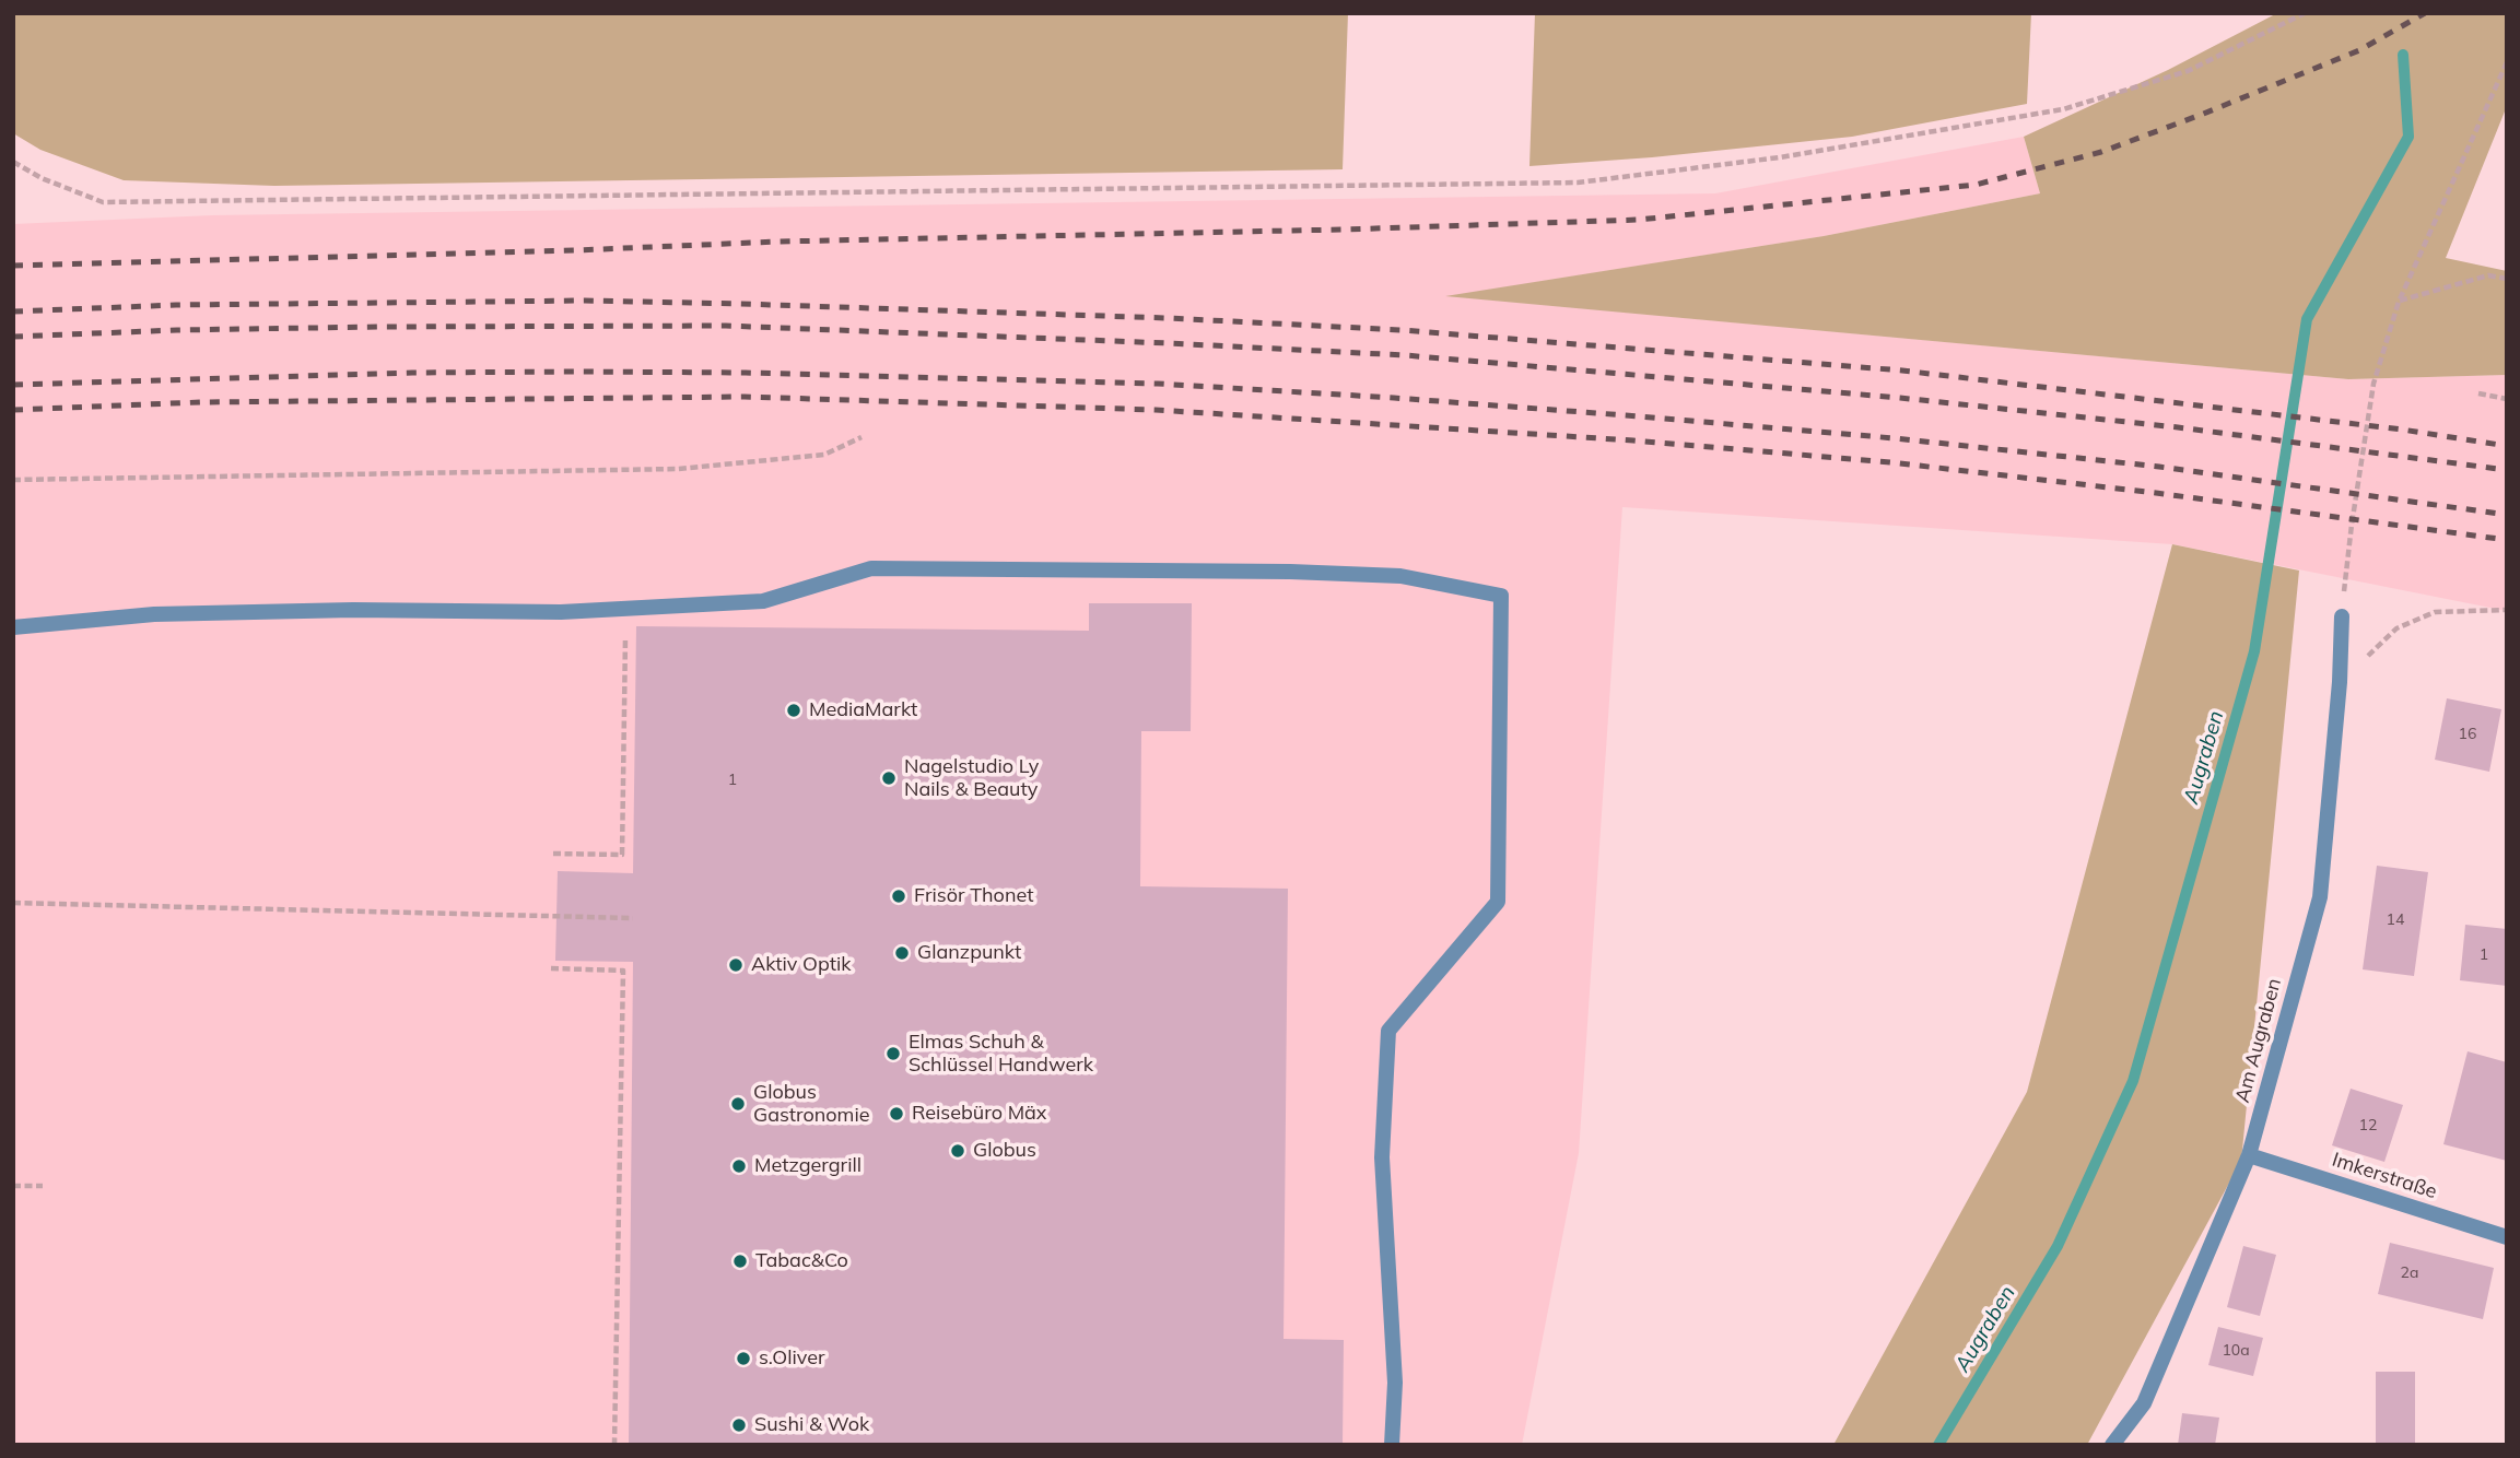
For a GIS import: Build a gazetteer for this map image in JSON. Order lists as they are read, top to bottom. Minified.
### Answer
{"streets":{"street":["Am Augraben","Imkerstraße"]},"crossings":[["Am Augraben","Imkerstraße"]],"water":["Augraben"],"places":["MediaMarkt","Nagelstudio Ly Nails & Beauty","Frisör Thonet","Glanzpunkt","Aktiv Optik","Elmas Schuh & Schlüssel Handwerk","Globus Gastronomie","Reisebüro Mäx","Globus","Metzgergrill","Tabac&Co","s.Oliver","Sushi & Wok"],"house_numbers":["16","1","14","1","12","2a","10a"]}
